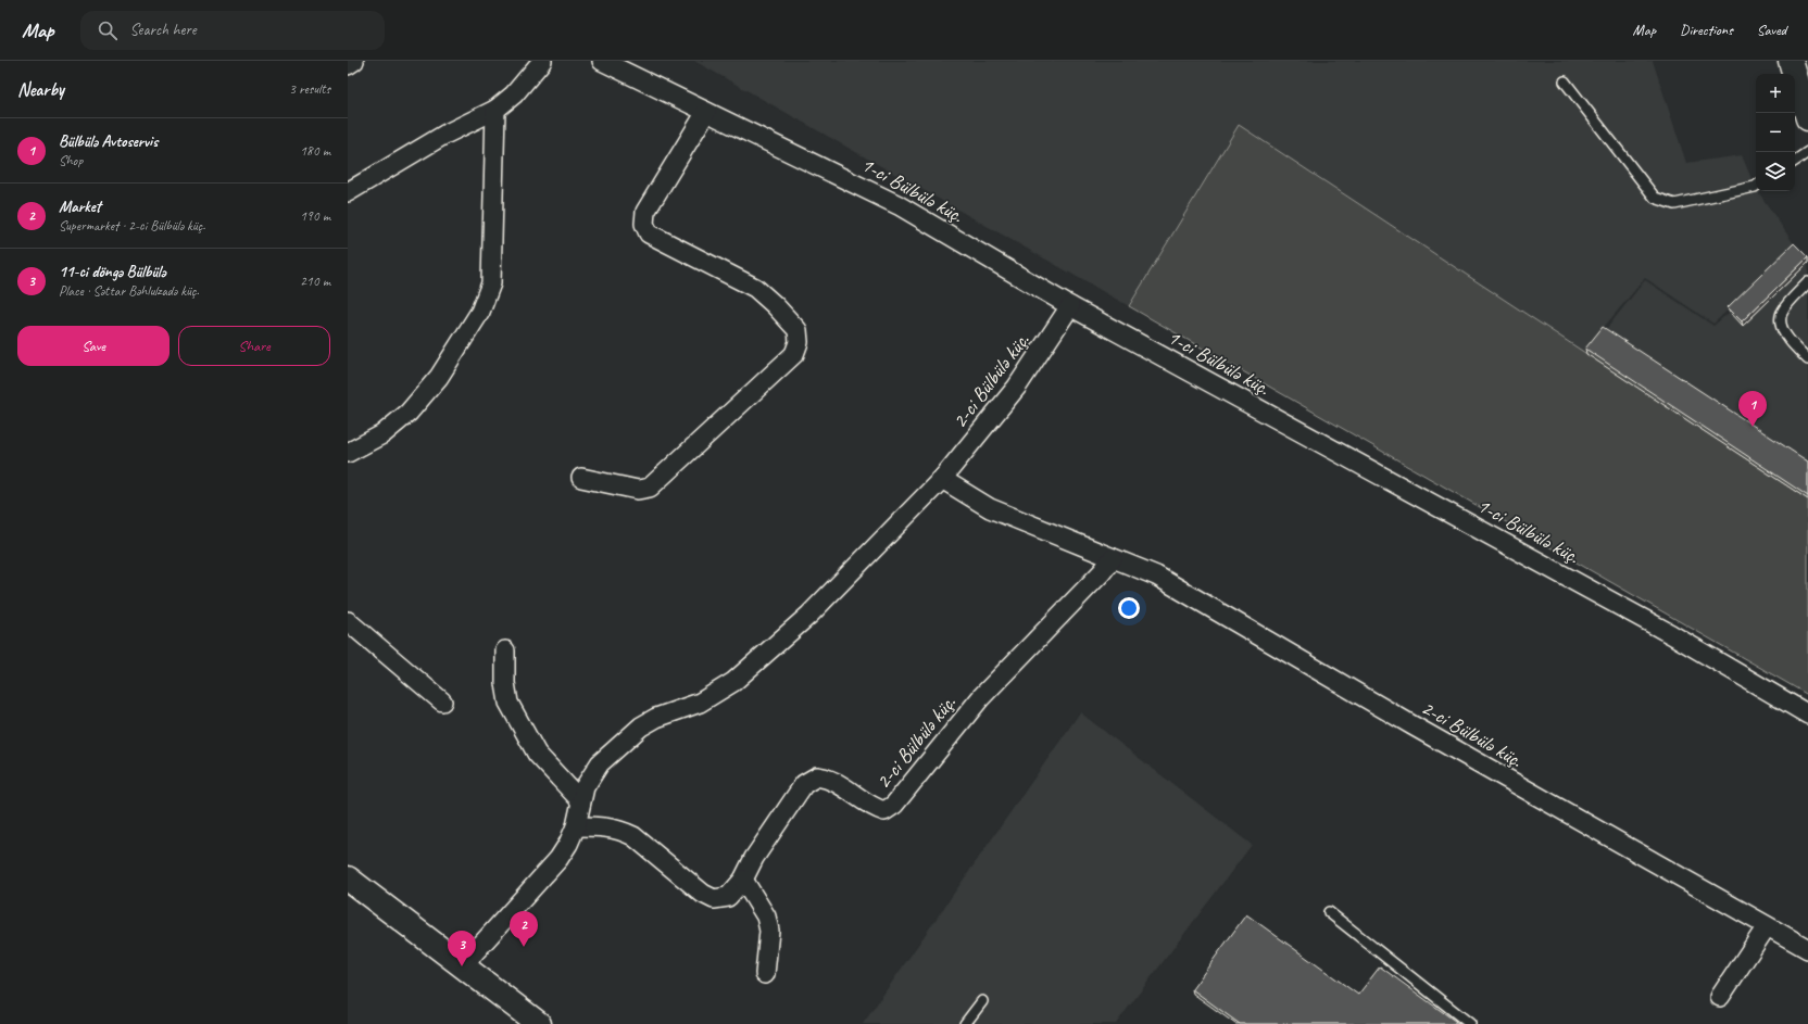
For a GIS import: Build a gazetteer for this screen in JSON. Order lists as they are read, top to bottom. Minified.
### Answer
{"streets":{"street":["1-ci Bülbülə küç.","2-ci Bülbülə küç."]},"crossings":[["1-ci Bülbülə küç.","2-ci Bülbülə küç."]],"page":{"header":"Map","search":"Search here","nav":["Map","Directions","Saved"],"heading":["Nearby","3 results"],"map_buttons":["+","−"],"list":[{"mark":"1","name":"Bülbülə Avtoservis","note":"Shop","value":"180 m"},{"mark":"2","name":"Market","note":"Supermarket · 2-ci Bülbülə küç.","value":"190 m"},{"mark":"3","name":"11-ci döngə Bülbülə","note":"Place · Səttar Bəhlulzadə küç.","value":"210 m"}],"buttons":["Save","Share"],"pins":["1","2","3"]}}
